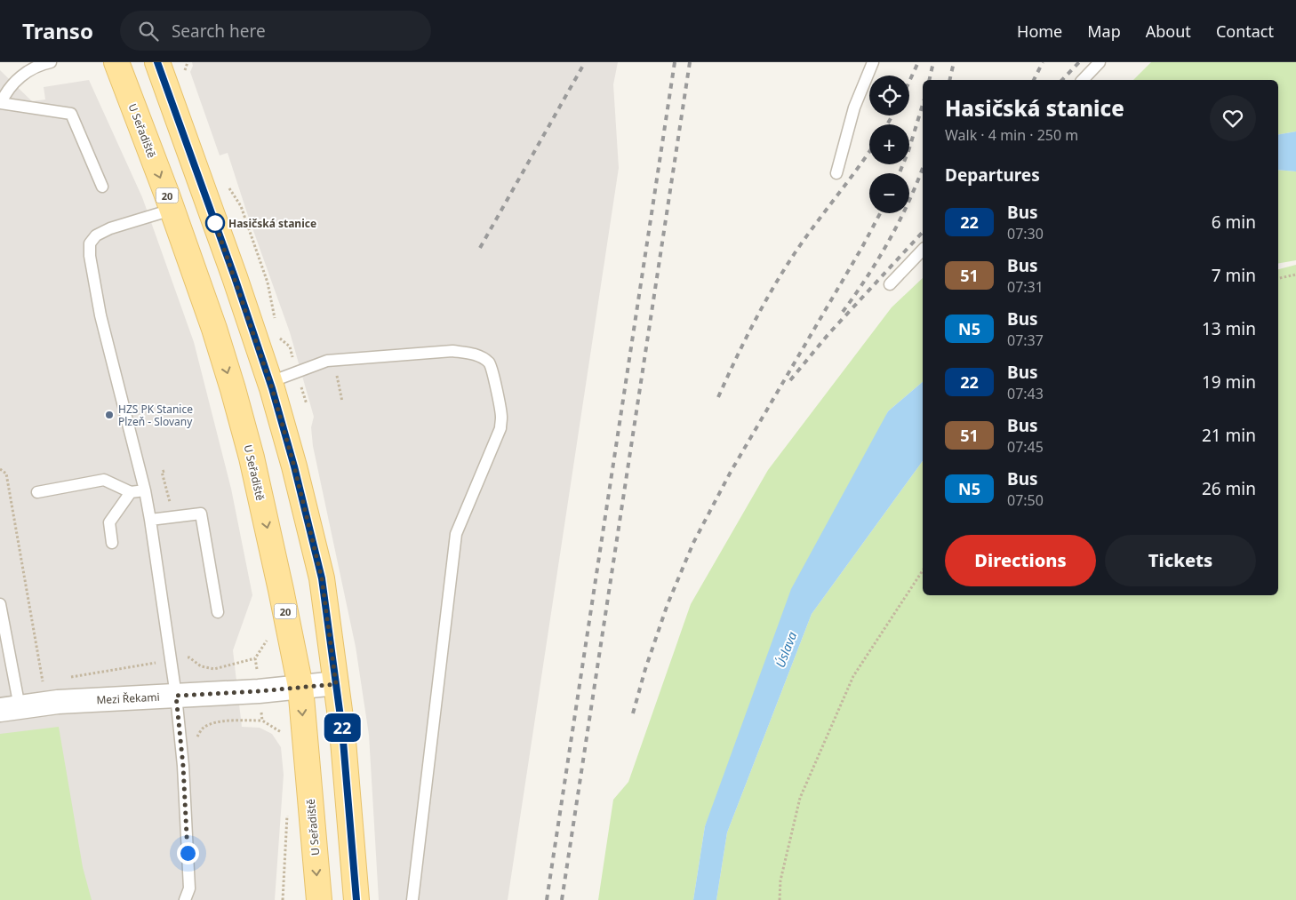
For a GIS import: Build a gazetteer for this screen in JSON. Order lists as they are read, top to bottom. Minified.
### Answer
{"streets":{"main road":["U Seřadiště","20"],"street":["Mezi Řekami"]},"crossings":[["U Seřadiště","Mezi Řekami"]],"water":["Úslava"],"places":["Hasičská stanice","HZS PK Stanice Plzeň - Slovany"],"lines":["bus line 22"],"page":{"header":"Transo","search":"Search here","nav":["Home","Map","About","Contact"],"on_map":"22","map_buttons":["+","−"],"heading":[["Hasičská stanice","Walk · 4 min · 250 m"],"Departures"],"list":[{"mark":"22","name":"Bus","note":"07:30","value":"6 min"},{"mark":"51","name":"Bus","note":"07:31","value":"7 min"},{"mark":"N5","name":"Bus","note":"07:37","value":"13 min"},{"mark":"22","name":"Bus","note":"07:43","value":"19 min"},{"mark":"51","name":"Bus","note":"07:45","value":"21 min"},{"mark":"N5","name":"Bus","note":"07:50","value":"26 min"}],"buttons":["Directions","Tickets"]}}
